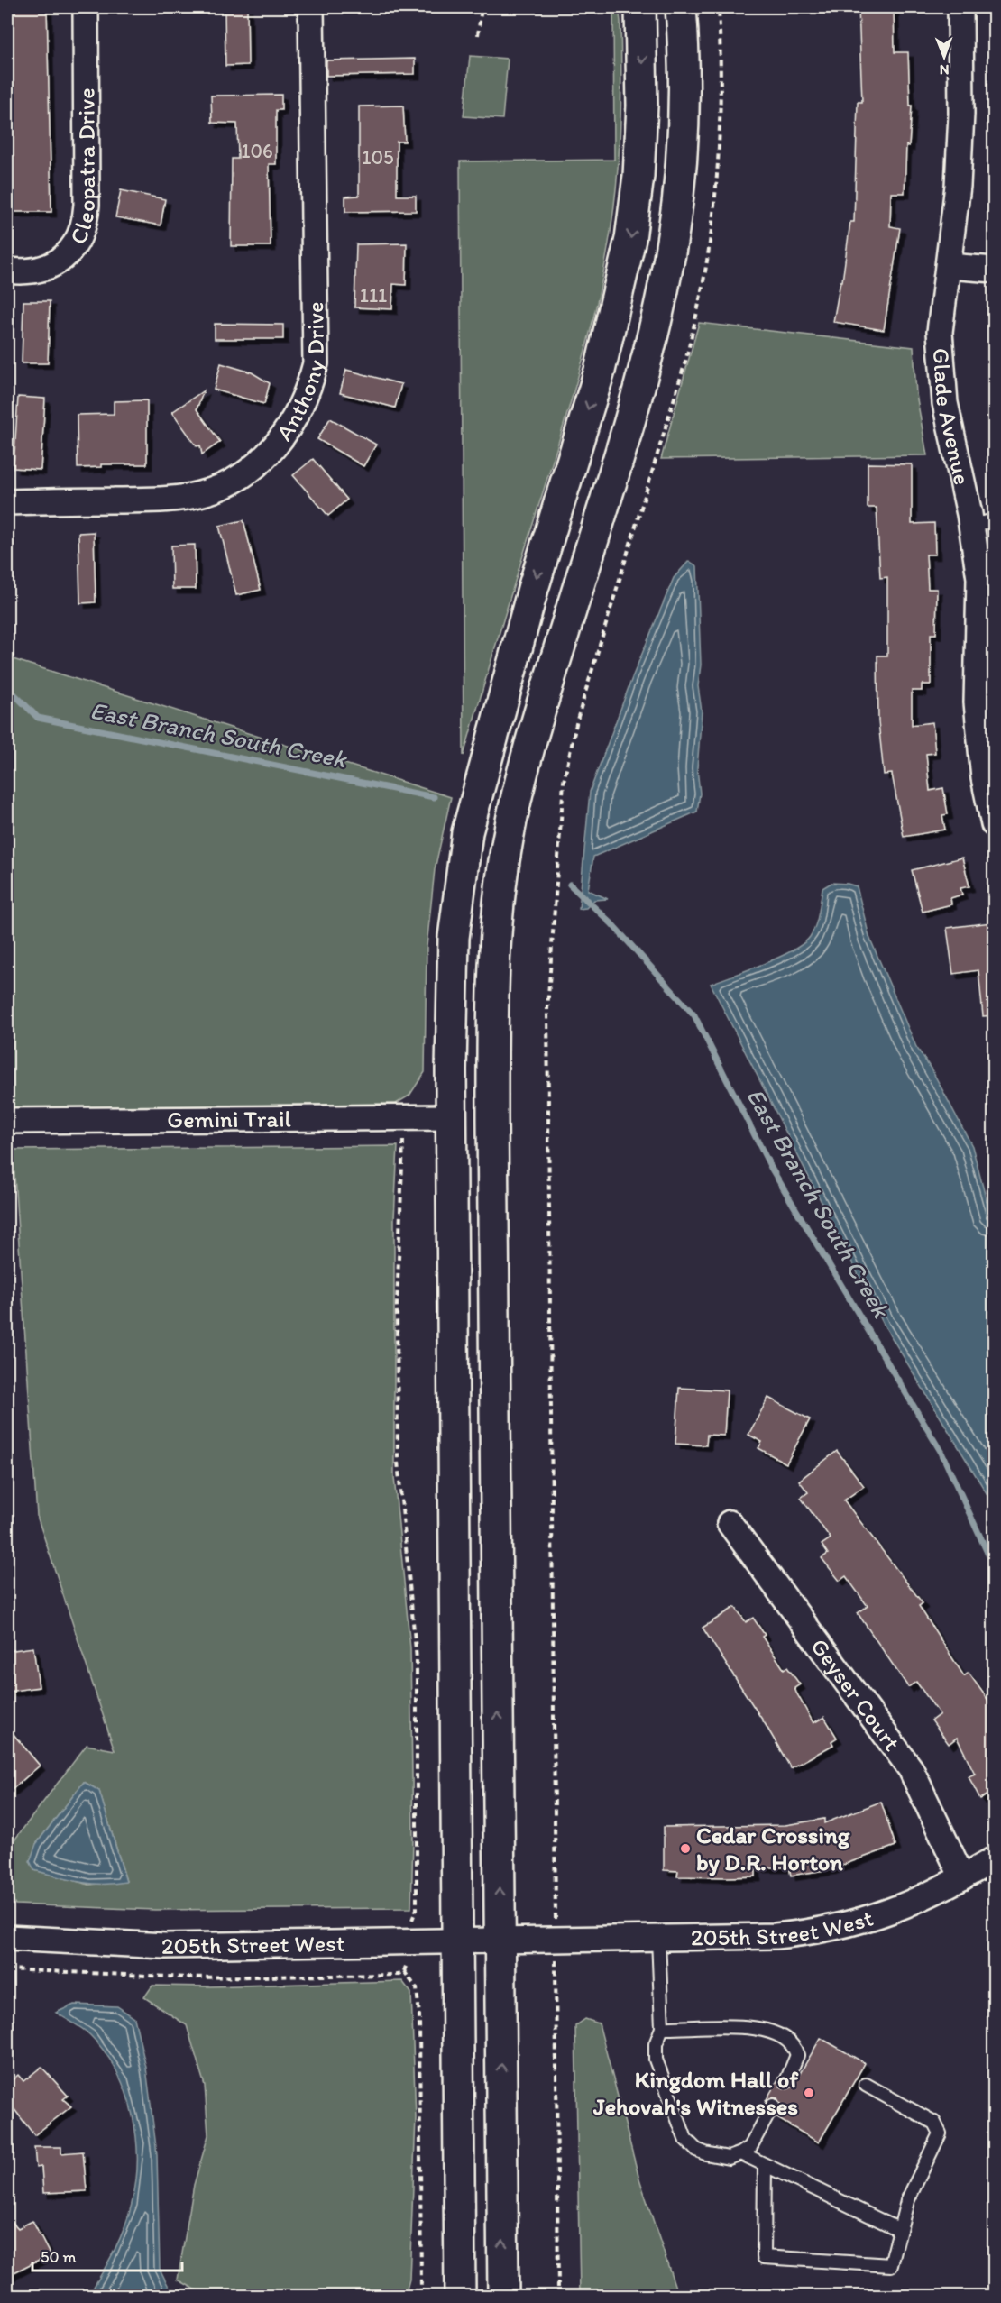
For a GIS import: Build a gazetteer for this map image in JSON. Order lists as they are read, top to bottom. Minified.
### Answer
{"streets":{"street":["Cleopatra Drive","Anthony Drive","Glade Avenue","Gemini Trail","Geyser Court","205th Street West"]},"crossings":[["Geyser Court","205th Street West"]],"water":["East Branch South Creek"],"places":["Cedar Crossing by D.R. Horton","Kingdom Hall of Jehovah's Witnesses"],"house_numbers":["106","105","111"],"scale_bar":"50 m","north":"bottom"}
